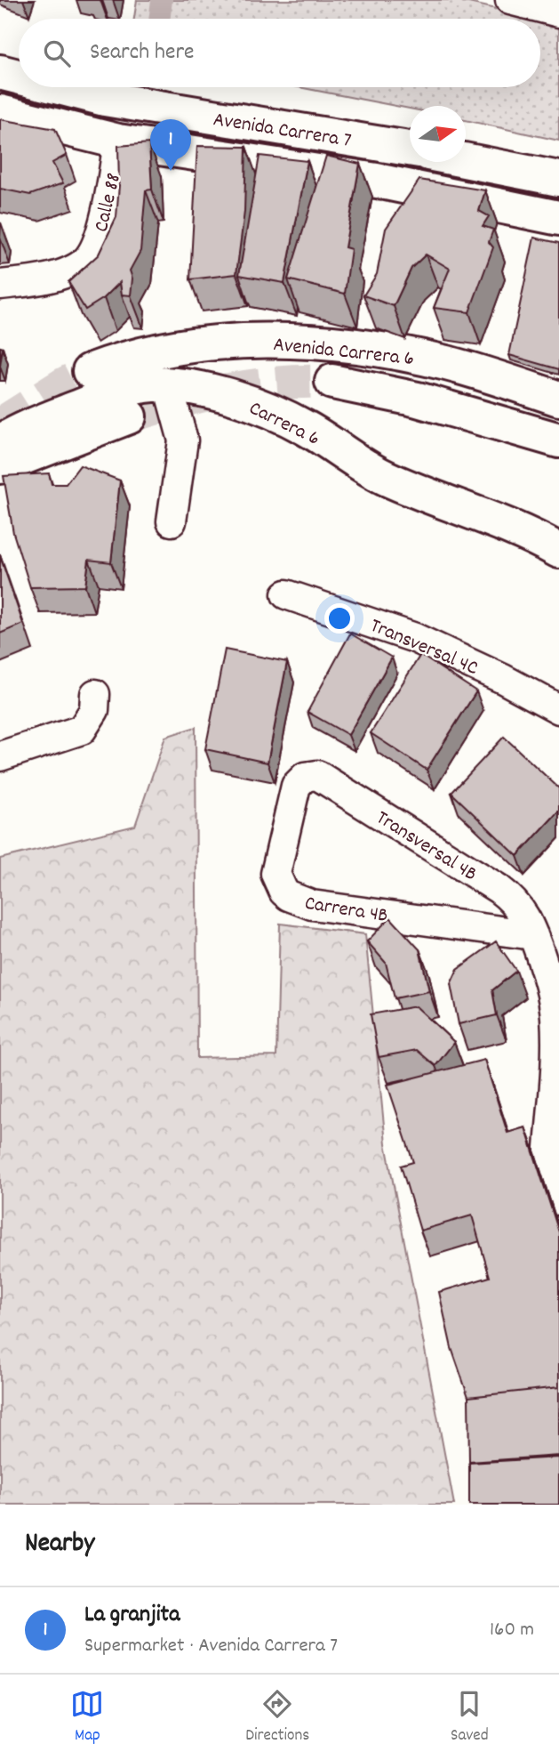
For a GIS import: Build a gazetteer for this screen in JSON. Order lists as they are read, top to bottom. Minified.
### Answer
{"streets":{"main road":["Avenida Carrera 7","Avenida Carrera 6","Carrera 6"],"street":["Calle 88","Transversal 4C","Transversal 4B","Carrera 4B"]},"crossings":[["Avenida Carrera 7","Calle 88"],["Transversal 4B","Carrera 4B"]],"north":"right","page":{"search":"Search here","pins":"1","heading":"Nearby","list":[{"mark":"1","name":"La granjita","note":"Supermarket · Avenida Carrera 7","value":"160 m"}],"nav":["Map","Directions","Saved"]}}
